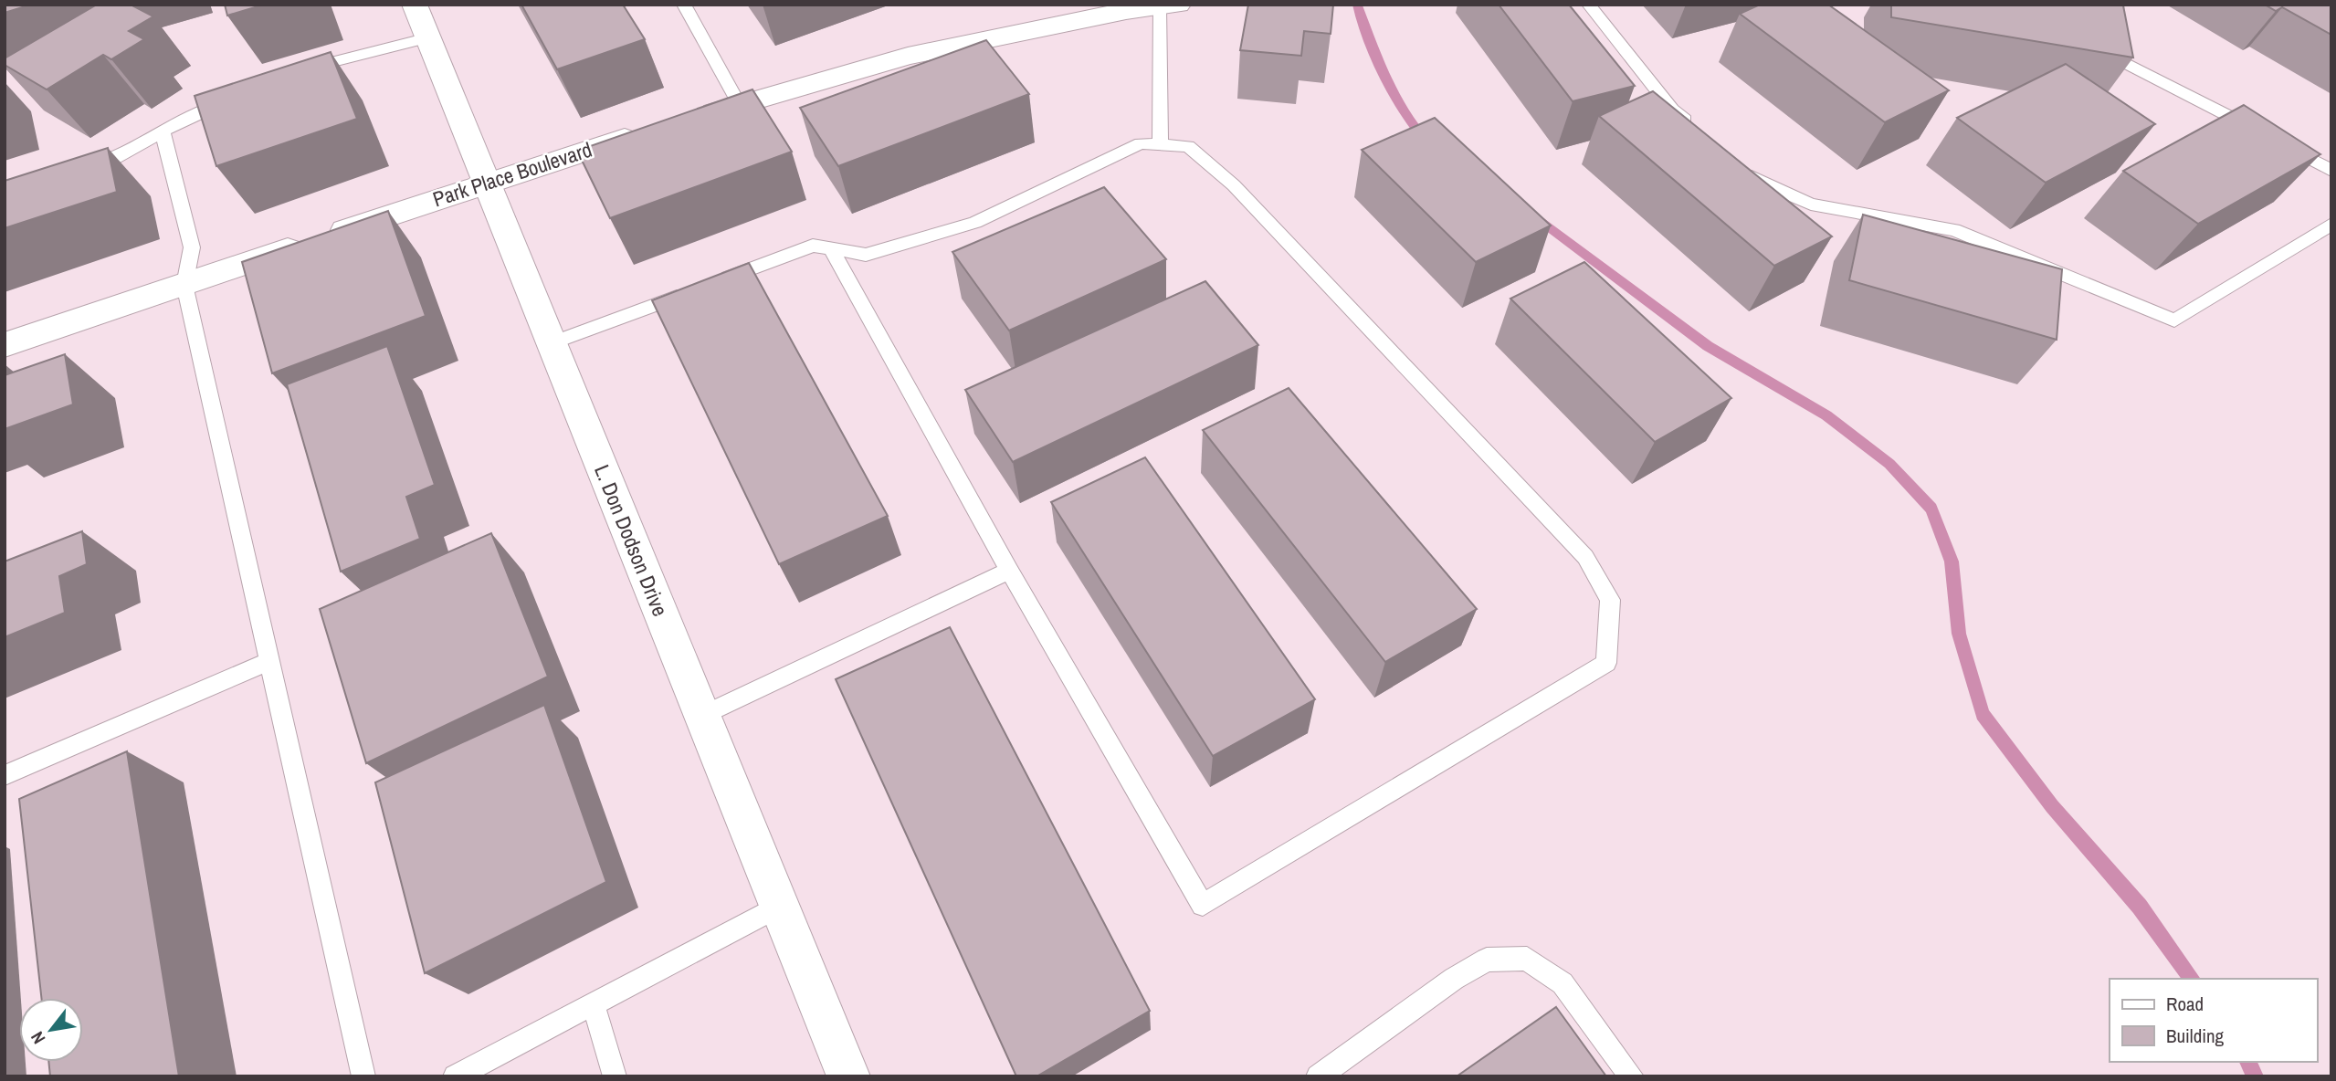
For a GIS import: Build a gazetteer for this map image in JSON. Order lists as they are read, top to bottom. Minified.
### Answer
{"streets":{"street":["Park Place Boulevard","L. Don Dodson Drive"]},"crossings":[["Park Place Boulevard","L. Don Dodson Drive"]],"legend":["Road","Building"],"north":"bottom left"}
